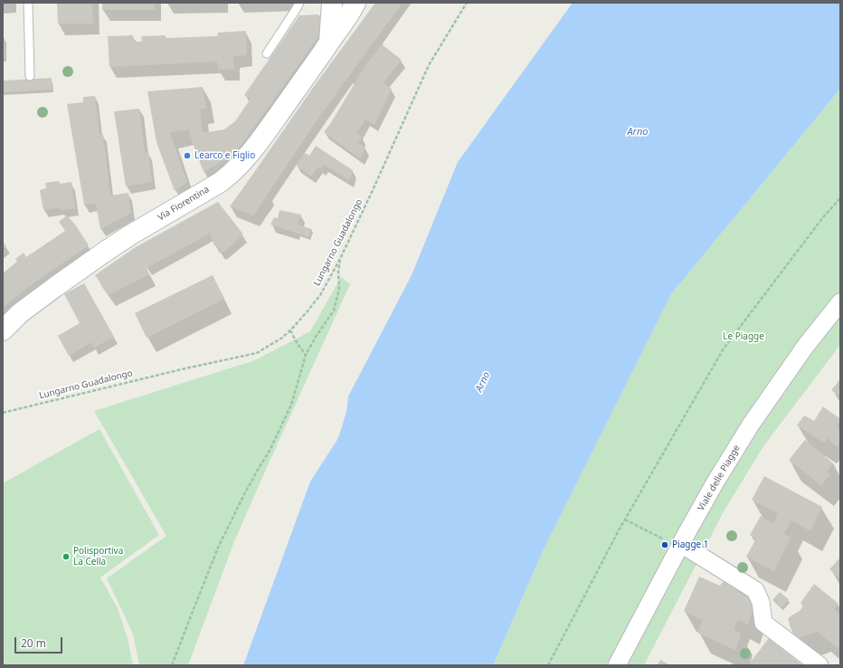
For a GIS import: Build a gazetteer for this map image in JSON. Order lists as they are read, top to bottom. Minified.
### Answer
{"streets":{"main road":["Via Fiorentina"],"street":["Viale delle Piagge"],"path":["Lungarno Guadalongo"]},"water":["Arno"],"parks":["Le Piagge"],"places":["Learco e Figlio","Piagge 1","Polisportiva La Cella"],"scale_bar":"20 m"}
